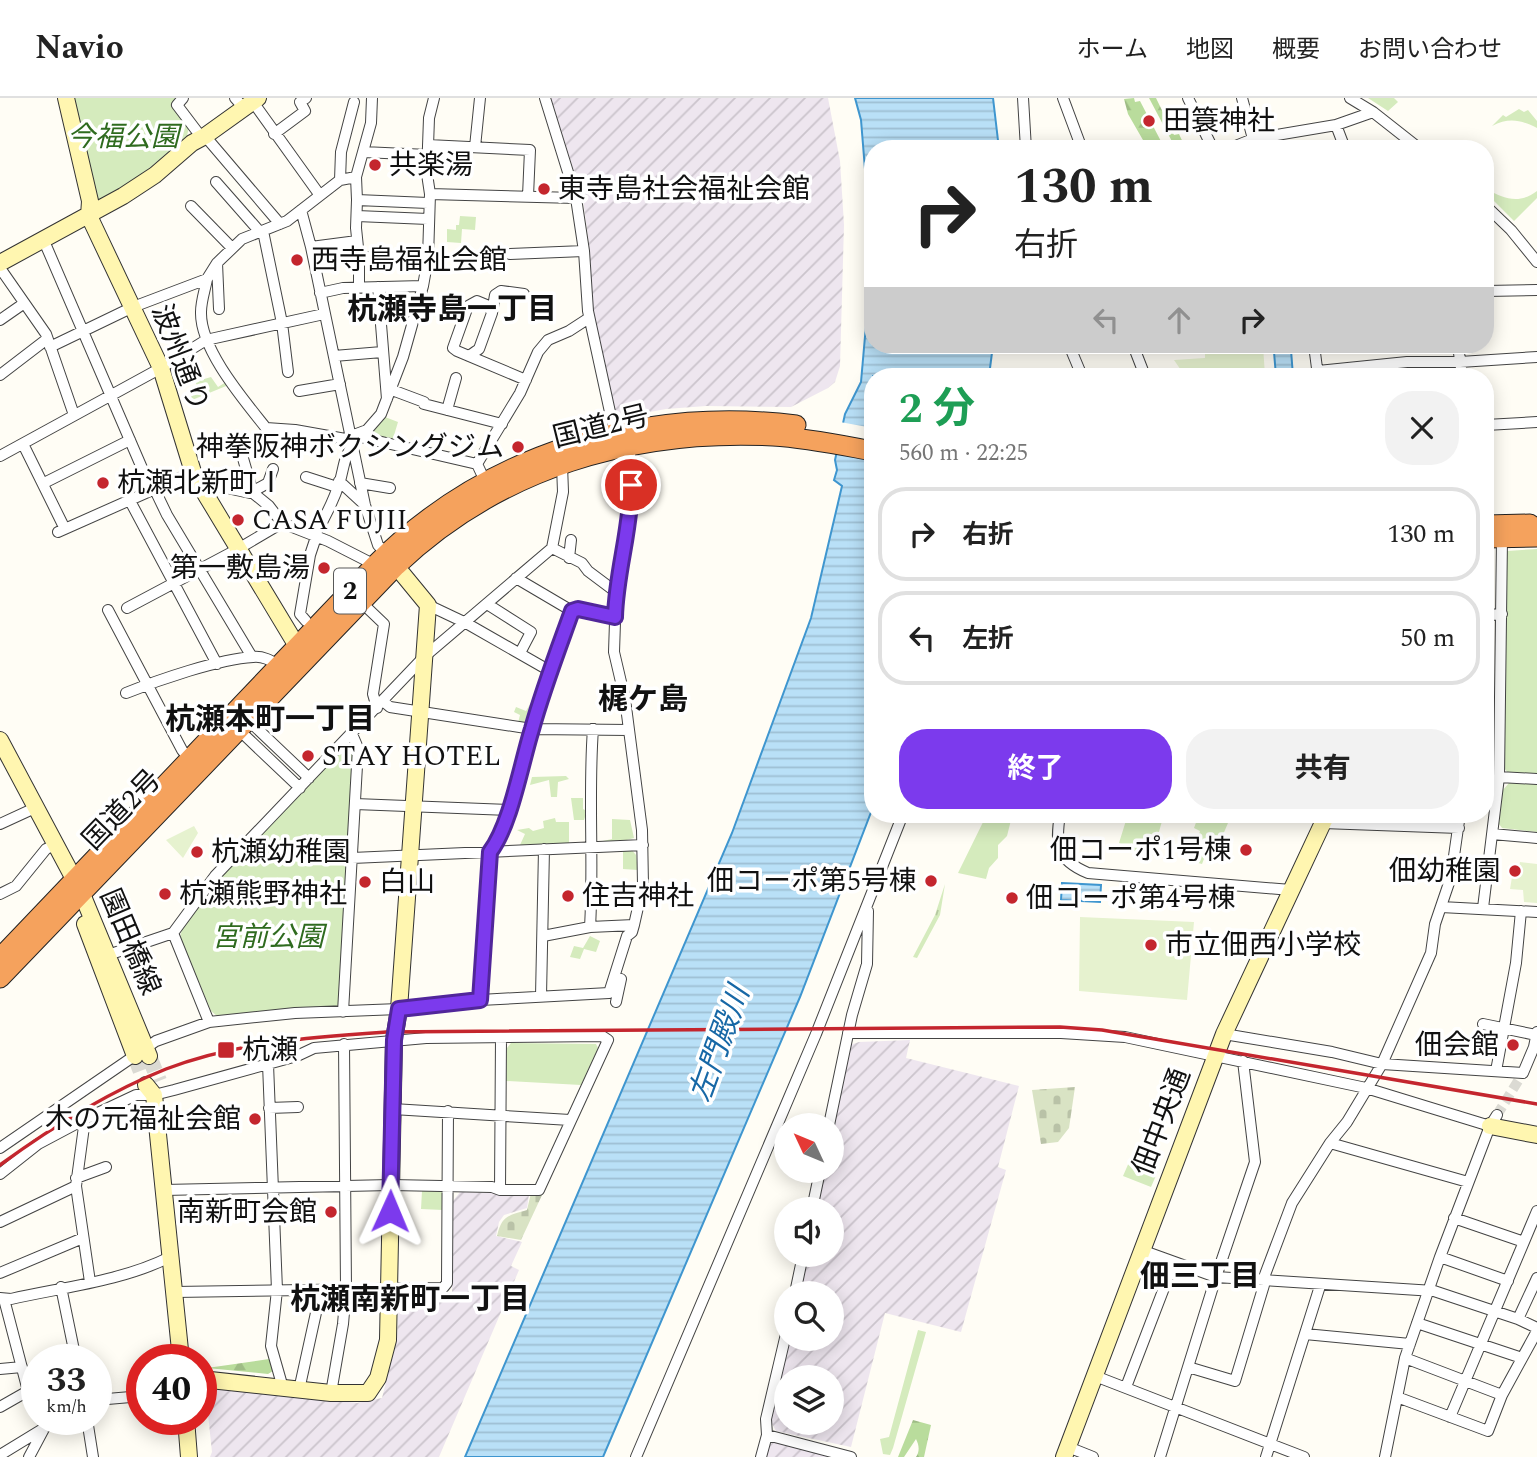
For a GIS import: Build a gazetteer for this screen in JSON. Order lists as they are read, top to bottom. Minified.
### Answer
{"streets":{"highway":["国道2号","2"],"street":["波州通り","園田橋線","佃中央通"]},"crossings":[["波州通り","国道2号"],["国道2号","園田橋線"]],"districts":["杭瀬寺島一丁目","梶ケ島","杭瀬本町一丁目","佃三丁目","杭瀬南新町一丁目"],"water":["左門殿川"],"parks":["今福公園","宮前公園"],"places":{"other":["田簑神社","共楽湯","東寺島社会福祉会館","西寺島福祉会館","神拳阪神ボクシングジム","杭瀬北新町Ⅰ","CASA FUJII","第一敷島湯","STAY HOTEL","佃コーポ1号棟","杭瀬幼稚園","佃幼稚園","佃コーポ第5号棟","白山","杭瀬熊野神社","住吉神社","佃コーポ第4号棟","市立佃西小学校","佃会館","木の元福祉会館","南新町会館"],"transit":["杭瀬"]},"north":"top left","page":{"header":"Navio","nav":["ホーム","地図","概要","お問い合わせ"],"turn":["130 m","右折"],"heading":["2 分","560 m · 22:25"],"list":[{"name":"右折","value":"130 m"},{"name":"左折","value":"50 m"}],"buttons":["終了","共有"],"speed":"33 km/h","limit":"40"}}
